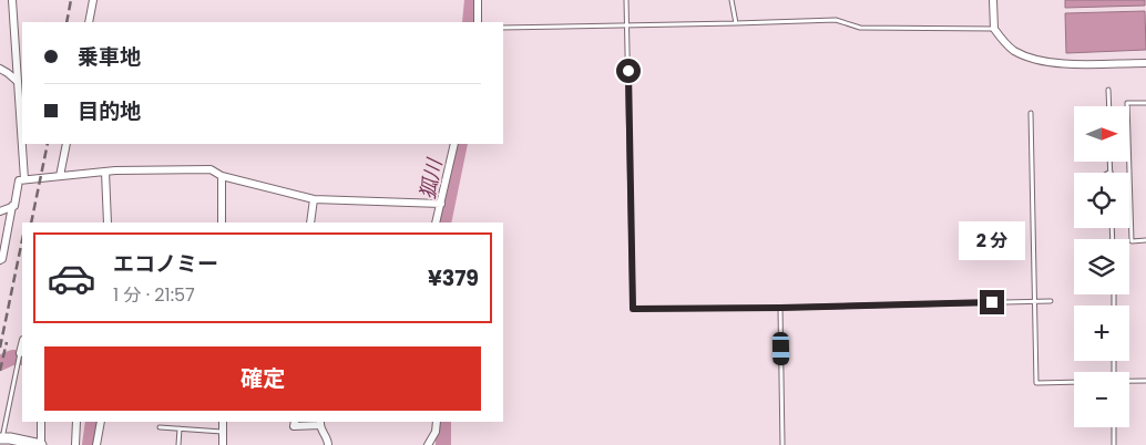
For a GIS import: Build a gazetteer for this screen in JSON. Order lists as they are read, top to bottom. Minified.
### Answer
{"water":["狐川"],"north":"right","page":{"banner":["乗車地","目的地"],"map_buttons":["+","−"],"bubble":"2 分","list":[{"name":"エコノミー","note":"1 分 · 21:57","value":"¥379"}],"buttons":"確定"}}
